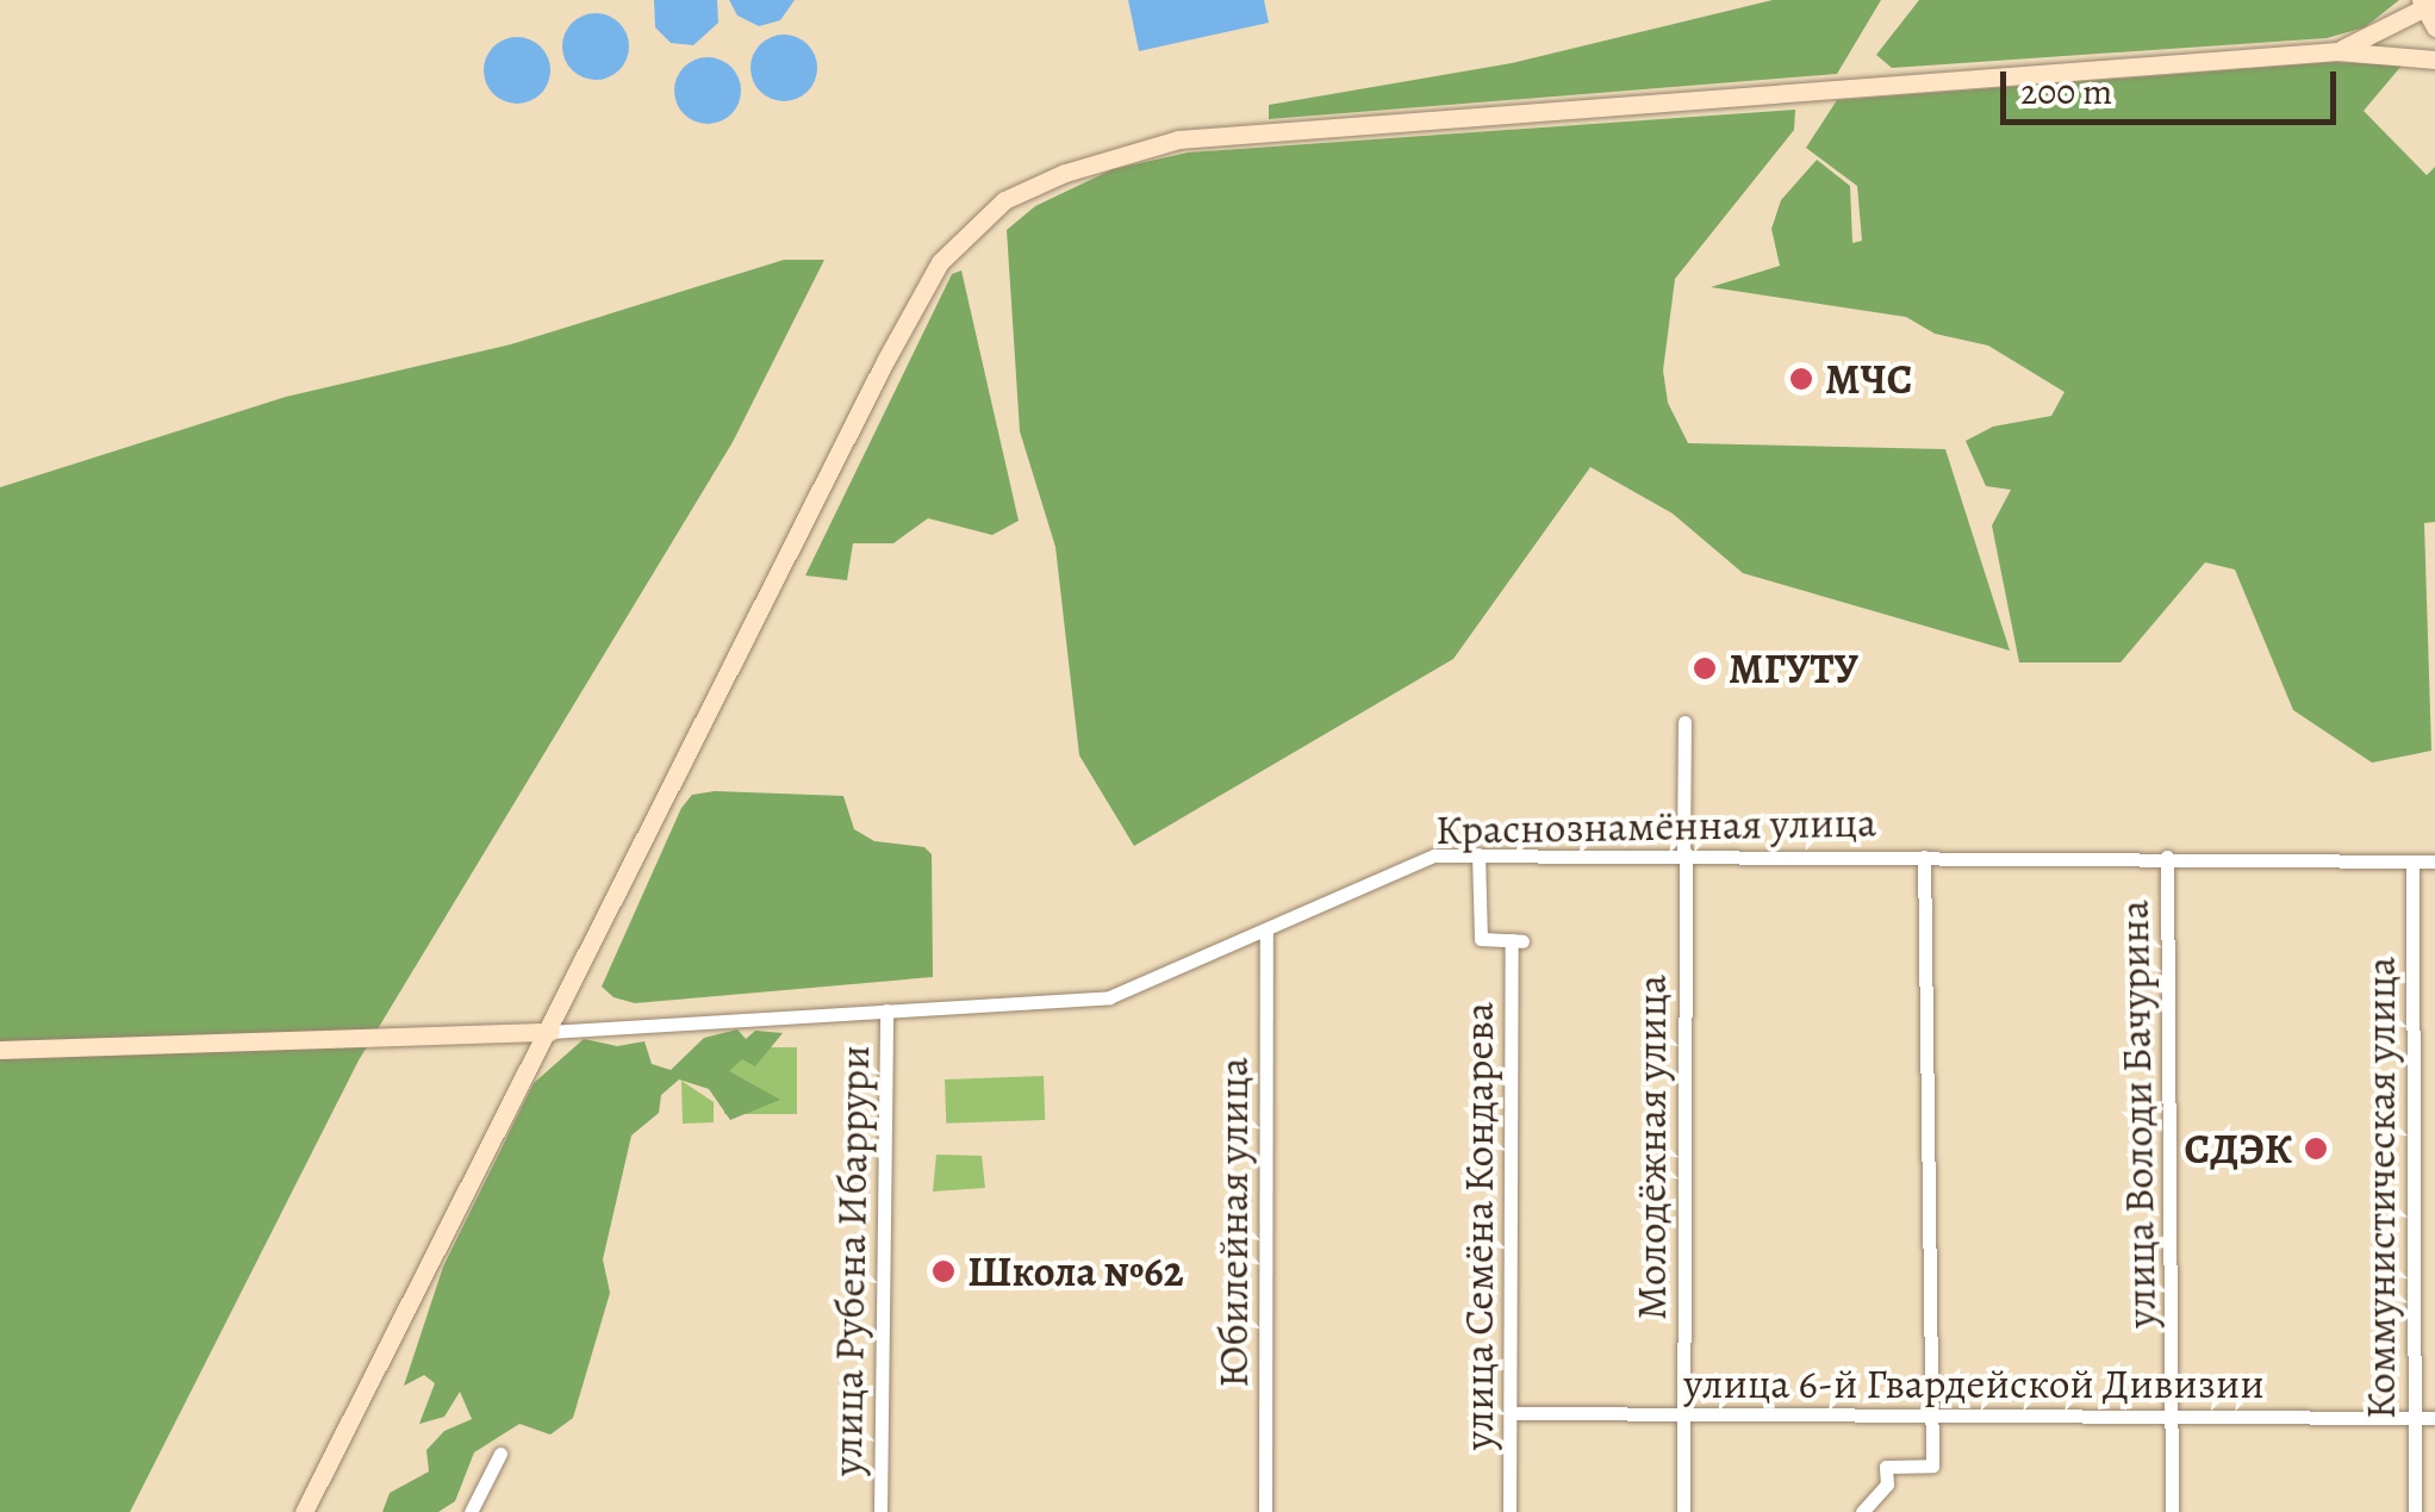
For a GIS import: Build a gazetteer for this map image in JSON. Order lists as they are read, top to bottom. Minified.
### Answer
{"streets":{"street":["Краснознамённая улица","улица Володи Бачурина","Молодёжная улица","Коммунистическая улица","Юбилейная улица","улица Семёна Кондарева","улица Рубена Ибаррури","улица 6-й Гвардейской Дивизии"]},"crossings":[["Краснознамённая улица","улица Володи Бачурина"],["Краснознамённая улица","Молодёжная улица"],["Краснознамённая улица","Коммунистическая улица"],["Краснознамённая улица","Юбилейная улица"],["Краснознамённая улица","улица Семёна Кондарева"],["Краснознамённая улица","улица Рубена Ибаррури"],["улица Володи Бачурина","улица 6-й Гвардейской Дивизии"],["Молодёжная улица","улица 6-й Гвардейской Дивизии"],["Коммунистическая улица","улица 6-й Гвардейской Дивизии"],["улица Семёна Кондарева","улица 6-й Гвардейской Дивизии"]],"places":["МЧС","МГУТУ","СДЭК","Школа №62"],"scale_bar":"200 m"}
